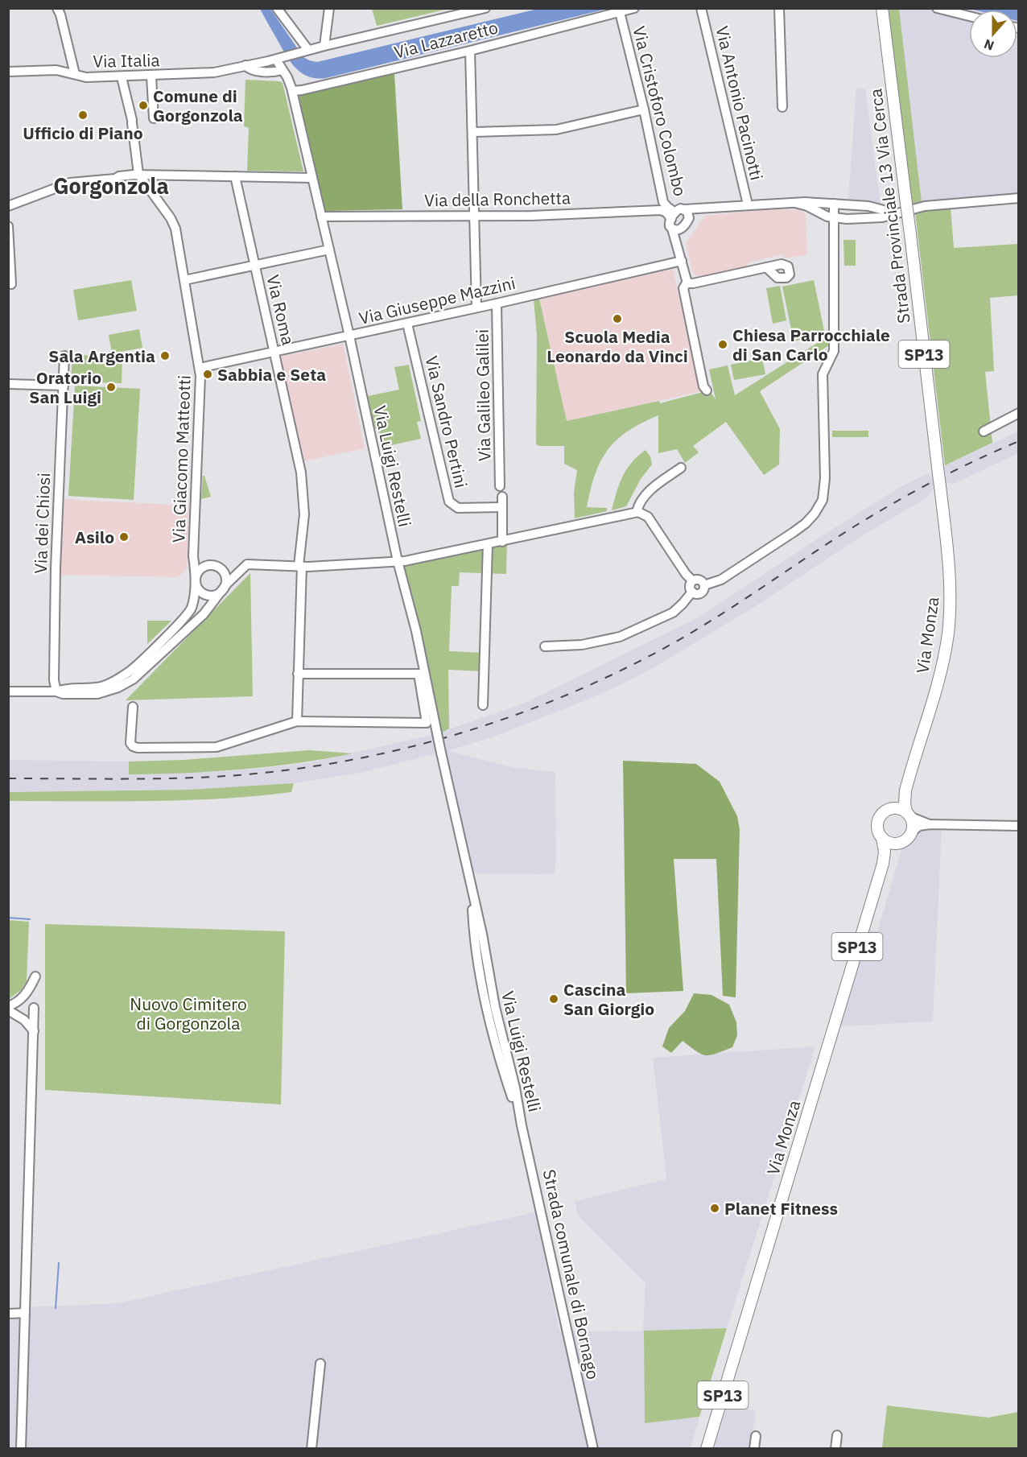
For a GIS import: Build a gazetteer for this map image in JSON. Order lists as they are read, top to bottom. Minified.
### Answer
{"streets":{"main road":["Strada Provinciale 13 Via Cerca","SP13","Via Monza"],"street":["Via Lazzaretto","Via Italia","Via Antonio Pacinotti","Via Cristoforo Colombo","Via della Ronchetta","Via Giuseppe Mazzini","Via Roma","Via Galileo Galilei","Via Sandro Pertini","Via Giacomo Matteotti","Via Luigi Restelli","Via dei Chiosi","Strada comunale di Bornago"]},"crossings":[["Via Lazzaretto","Via Cristoforo Colombo"],["Via Lazzaretto","Via Luigi Restelli"],["Via Italia","Via Luigi Restelli"],["Via Cristoforo Colombo","Via della Ronchetta"],["Via della Ronchetta","Via Luigi Restelli"],["Strada Provinciale 13 Via Cerca","Via Monza"],["Via Giuseppe Mazzini","Via Roma"],["Via Giuseppe Mazzini","Via Galileo Galilei"],["Via Giuseppe Mazzini","Via Sandro Pertini"],["Via Giuseppe Mazzini","Via Giacomo Matteotti"],["Via Giuseppe Mazzini","Via Luigi Restelli"],["Via Giacomo Matteotti","Via dei Chiosi"],["Via Luigi Restelli","Strada comunale di Bornago"]],"districts":["Gorgonzola"],"parks":["Nuovo Cimitero di Gorgonzola"],"places":["Comune di Gorgonzola","Ufficio di Piano","Scuola Media Leonardo da Vinci","Chiesa Parrocchiale di San Carlo","Sala Argentia","Sabbia e Seta","Oratorio San Luigi","Asilo","Cascina San Giorgio","Planet Fitness"],"north":"bottom"}
